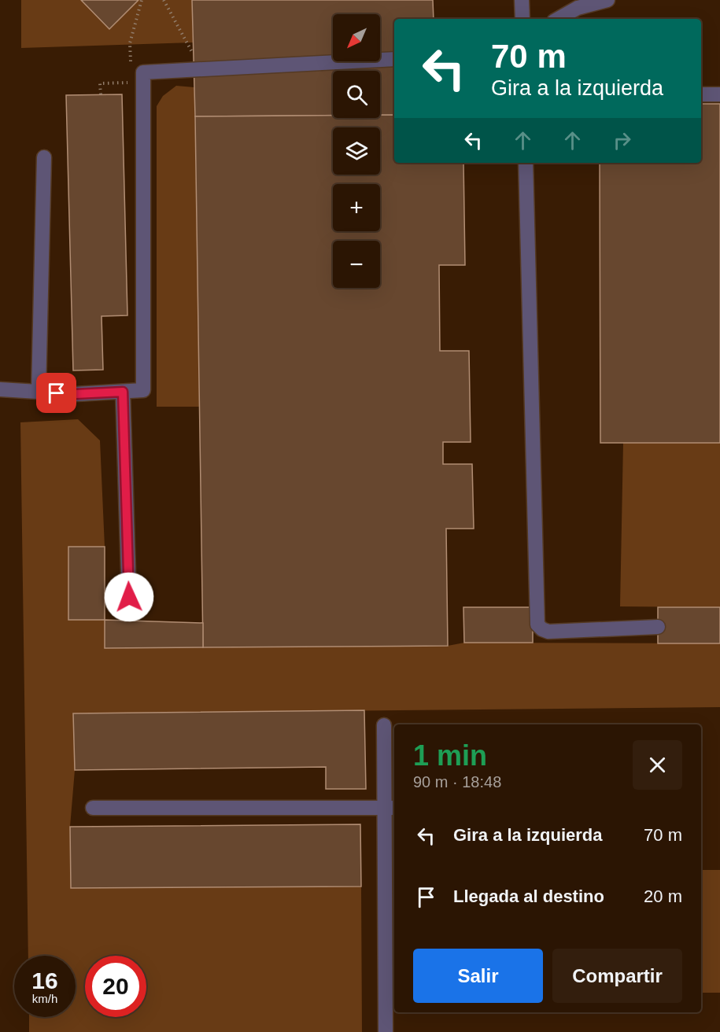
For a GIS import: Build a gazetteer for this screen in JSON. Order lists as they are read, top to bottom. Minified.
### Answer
{"north":"bottom left","page":{"map_buttons":["+","−"],"turn":["70 m","Gira a la izquierda"],"heading":["1 min","90 m · 18:48"],"list":[{"name":"Gira a la izquierda","value":"70 m"},{"name":"Llegada al destino","value":"20 m"}],"buttons":["Salir","Compartir"],"speed":"16 km/h","limit":"20"}}
